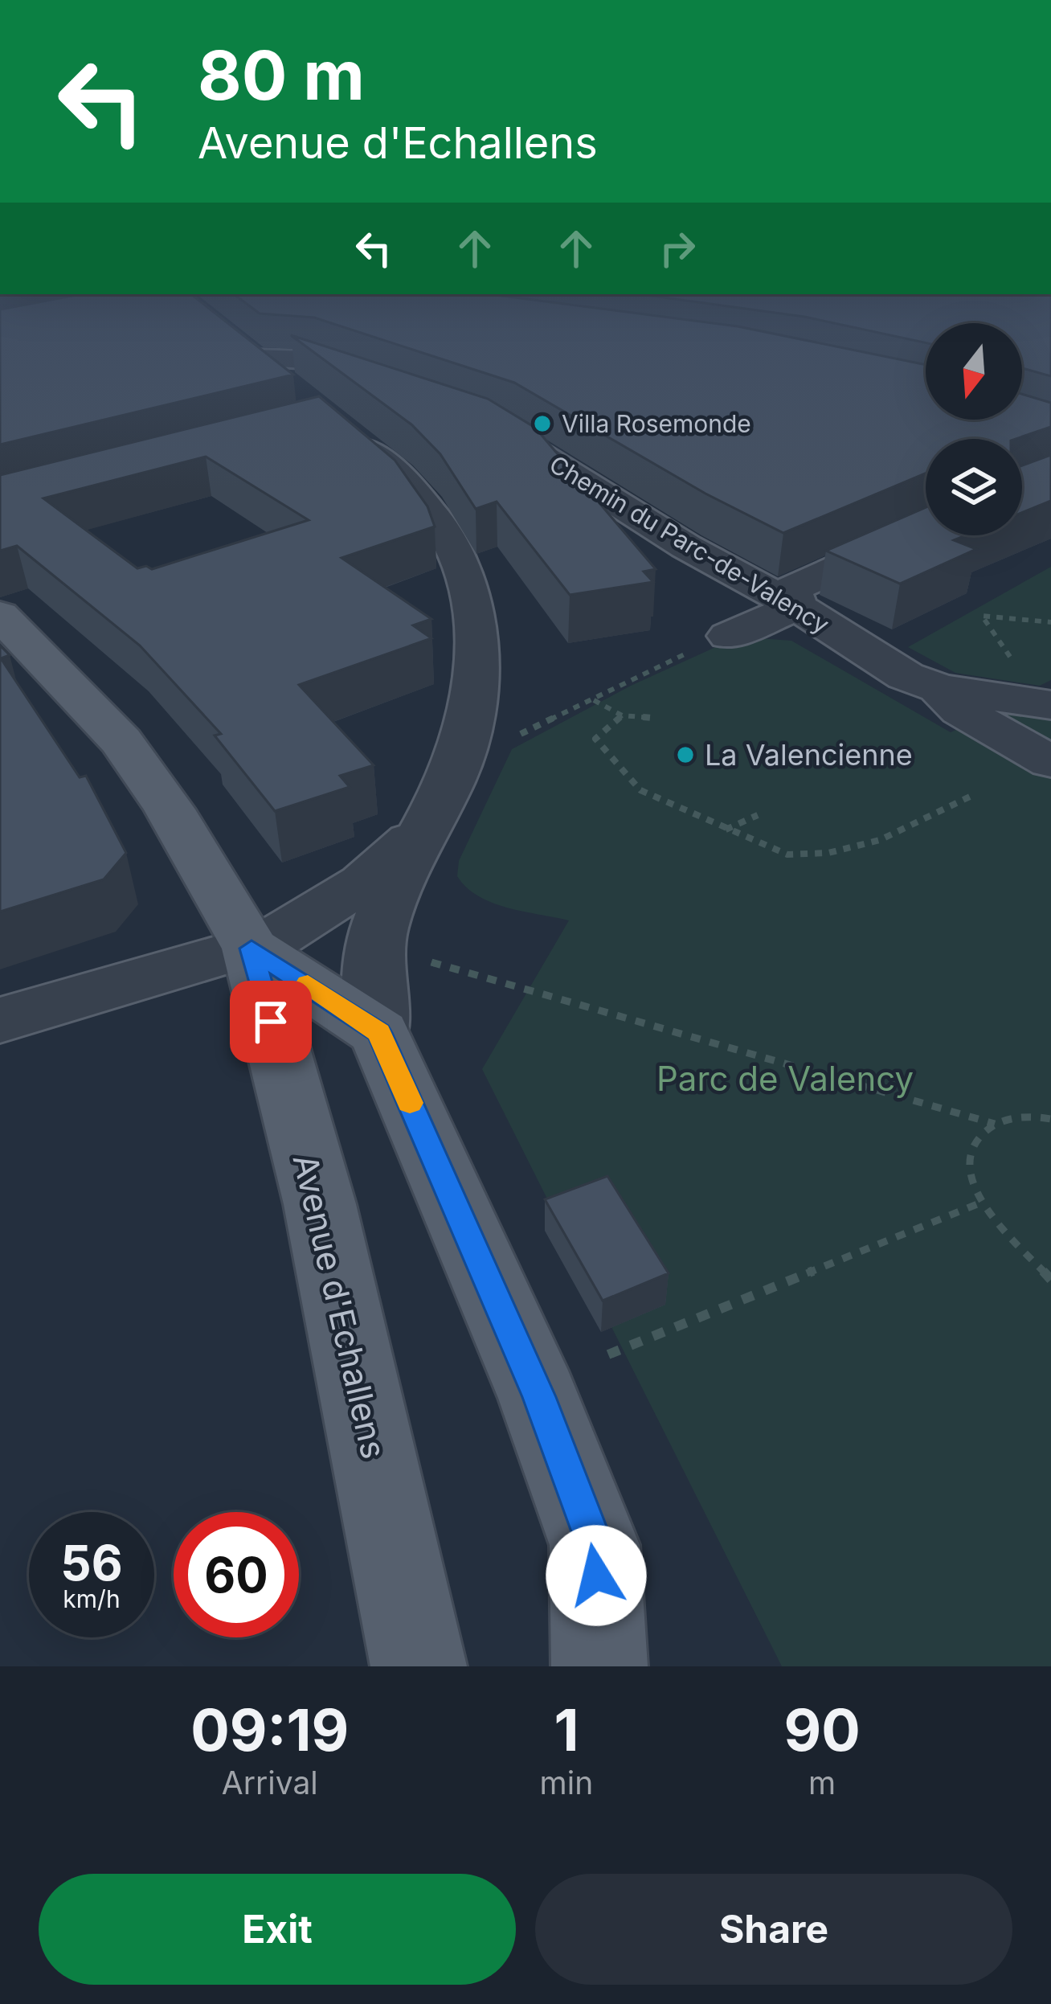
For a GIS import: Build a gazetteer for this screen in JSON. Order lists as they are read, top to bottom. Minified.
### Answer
{"streets":{"main road":["Avenue d'Echallens"],"street":["Chemin du Parc-de-Valency"]},"parks":["Parc de Valency"],"places":["Villa Rosemonde","La Valencienne"],"north":"bottom","page":{"turn":["80 m","Avenue d'Echallens"],"speed":"56 km/h","limit":"60","eta":["09:19","Arrival","1","min","90","m"],"buttons":["Exit","Share"]}}
